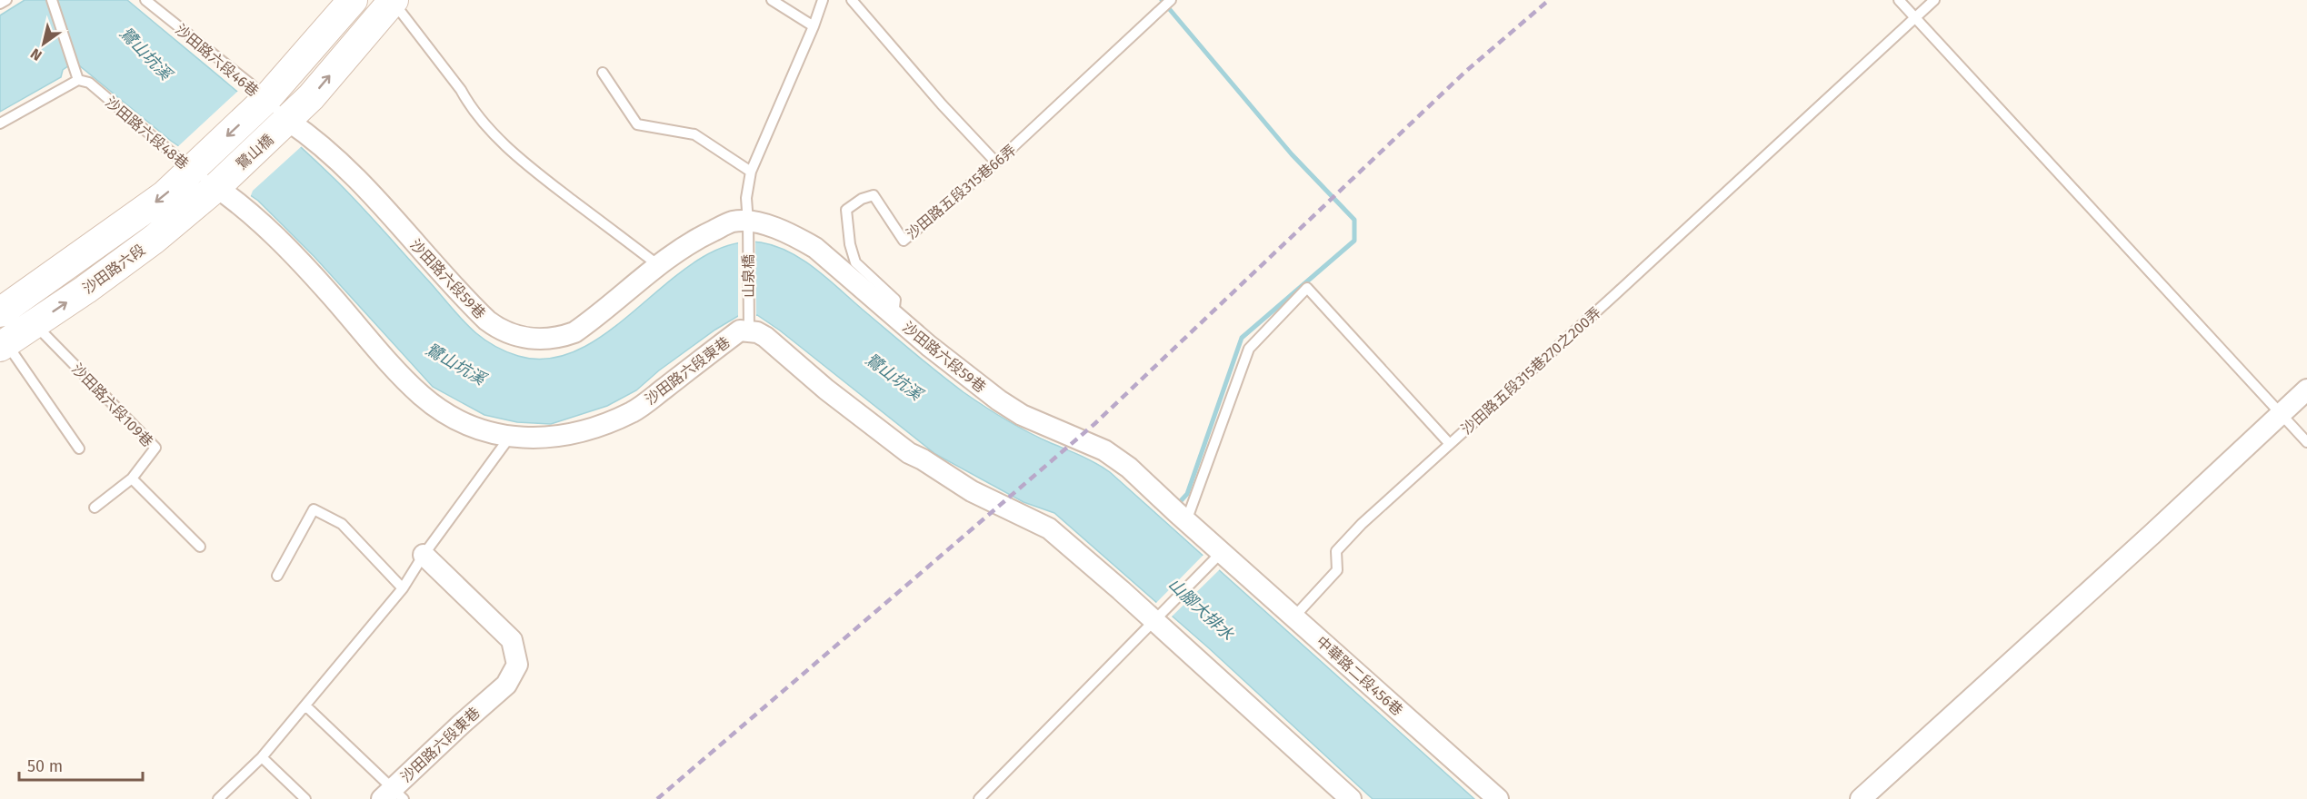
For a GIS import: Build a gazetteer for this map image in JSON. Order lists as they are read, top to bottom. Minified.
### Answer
{"streets":{"street":["鷺山橋","沙田路六段","沙田路六段59巷","沙田路六段東巷","中華路二段456巷"],"lane":["沙田路六段46巷","沙田路六段48巷","沙田路五段315巷66弄","山泉橋","沙田路五段315巷270之200弄","沙田路六段109巷"]},"crossings":[["沙田路六段46巷","鷺山橋"],["沙田路六段46巷","沙田路六段59巷"],["沙田路六段48巷","鷺山橋"],["沙田路六段48巷","沙田路六段"],["沙田路六段48巷","沙田路六段東巷"],["鷺山橋","沙田路六段"],["鷺山橋","沙田路六段59巷"],["鷺山橋","沙田路六段東巷"],["沙田路五段315巷66弄","沙田路六段59巷"],["沙田路六段","沙田路六段東巷"],["沙田路六段","沙田路六段109巷"],["山泉橋","沙田路六段59巷"],["山泉橋","沙田路六段東巷"],["沙田路六段59巷","沙田路五段315巷270之200弄"],["沙田路六段59巷","中華路二段456巷"]],"water":["鷺山坑溪","山腳大排水"],"scale_bar":"50 m","north":"bottom left"}
